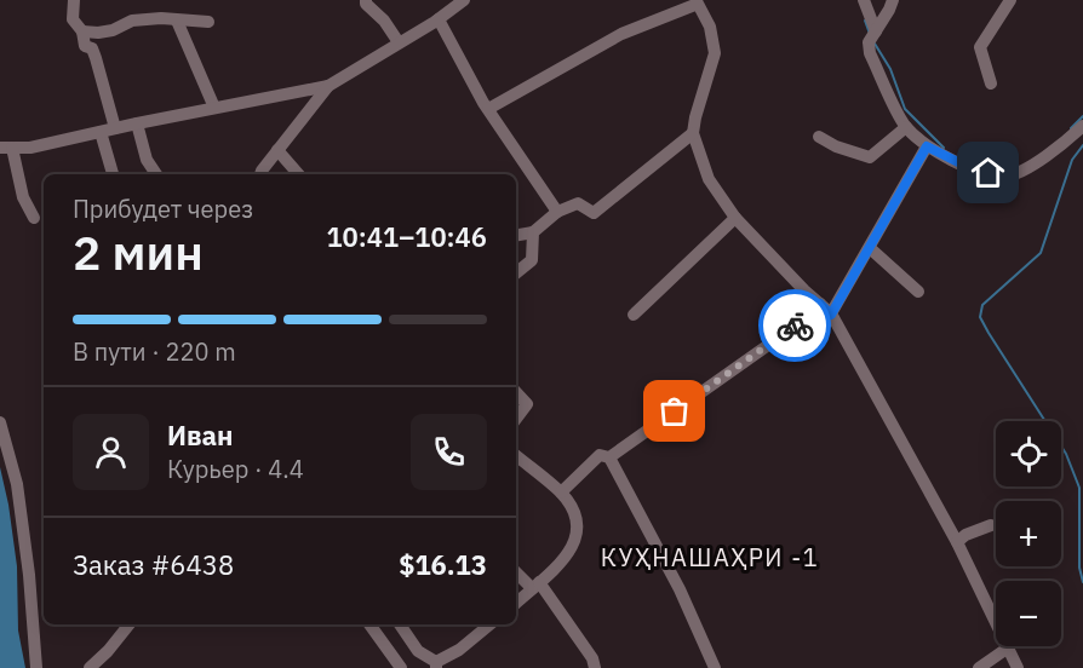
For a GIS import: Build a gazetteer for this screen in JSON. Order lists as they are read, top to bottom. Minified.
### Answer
{"districts":["КУҲНАШАҲРИ -1"],"page":{"heading":["2 мин","Прибудет через","10:41–10:46"],"panel":["Иван","Курьер · 4.4","Заказ #6438","$16.13"],"bar":"В пути · 220 m","map_buttons":["+","−"]}}
